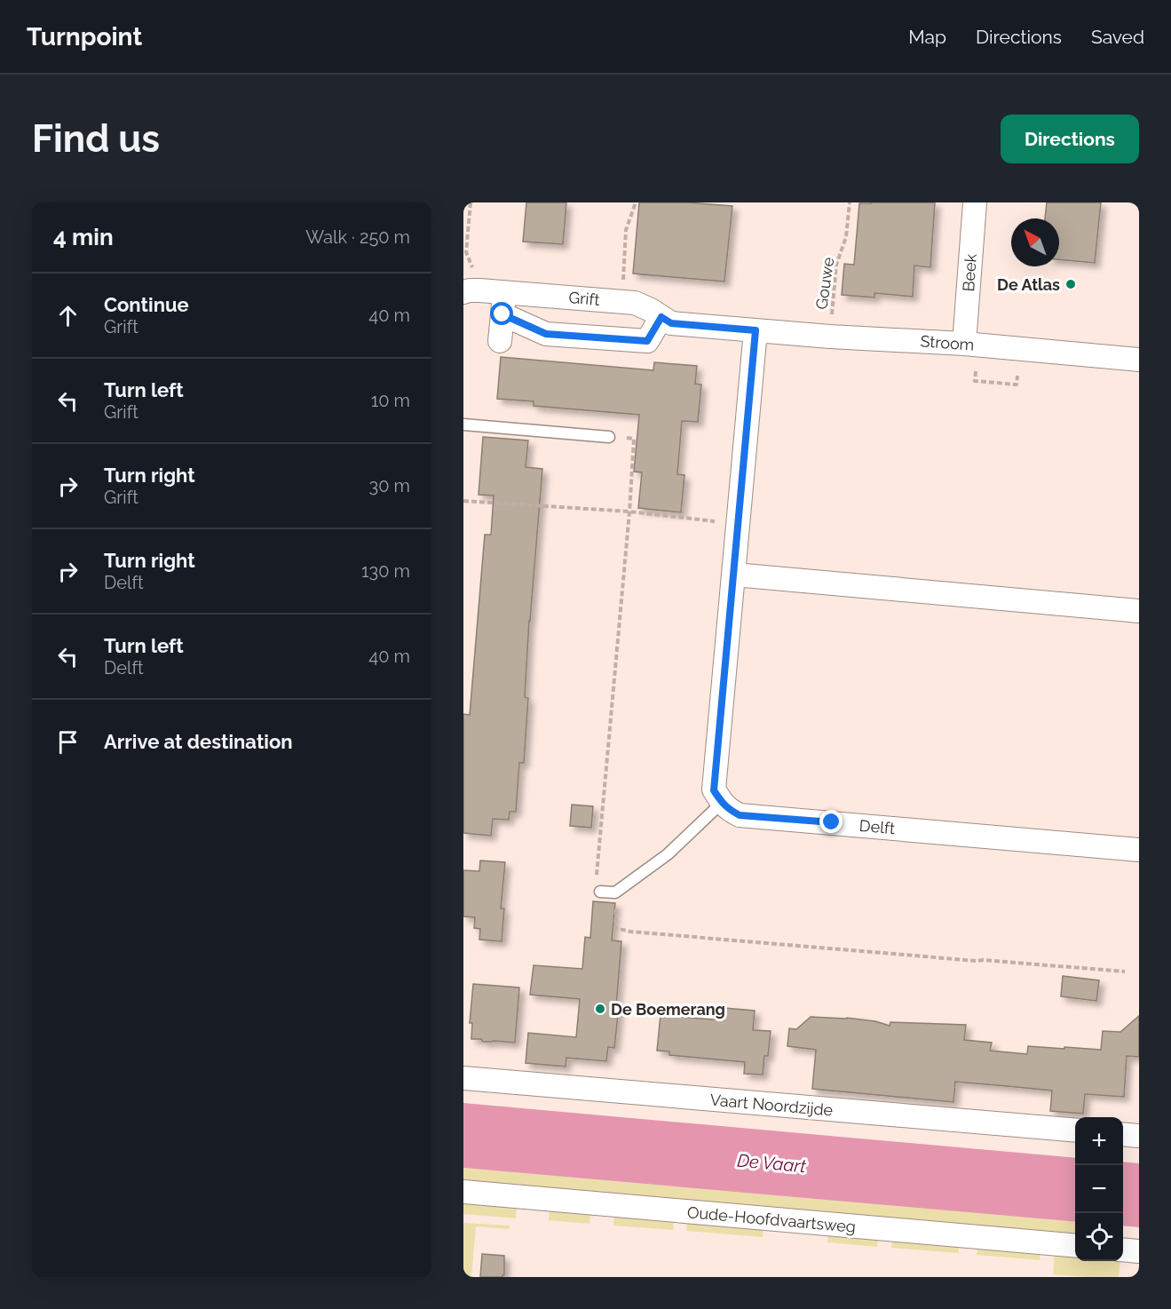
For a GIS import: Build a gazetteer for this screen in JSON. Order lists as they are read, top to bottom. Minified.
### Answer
{"streets":{"street":["Beek","Grift","Stroom","Delft","Vaart Noordzijde","Oude-Hoofdvaartsweg"],"path":["Gouwe"]},"crossings":[["Beek","Stroom"],["Gouwe","Stroom"],["Grift","Stroom"]],"water":["De Vaart"],"places":["De Atlas","De Boemerang"],"north":"top left","page":{"header":"Turnpoint","nav":["Map","Directions","Saved"],"buttons":"Directions","title":"Find us","heading":["4 min","Walk · 250 m"],"list":[["Continue","Grift","40 m"],["Turn left","Grift","10 m"],["Turn right","Grift","30 m"],["Turn right","Delft","130 m"],["Turn left","Delft","40 m"],"Arrive at destination"],"map_buttons":["+","−"]}}
